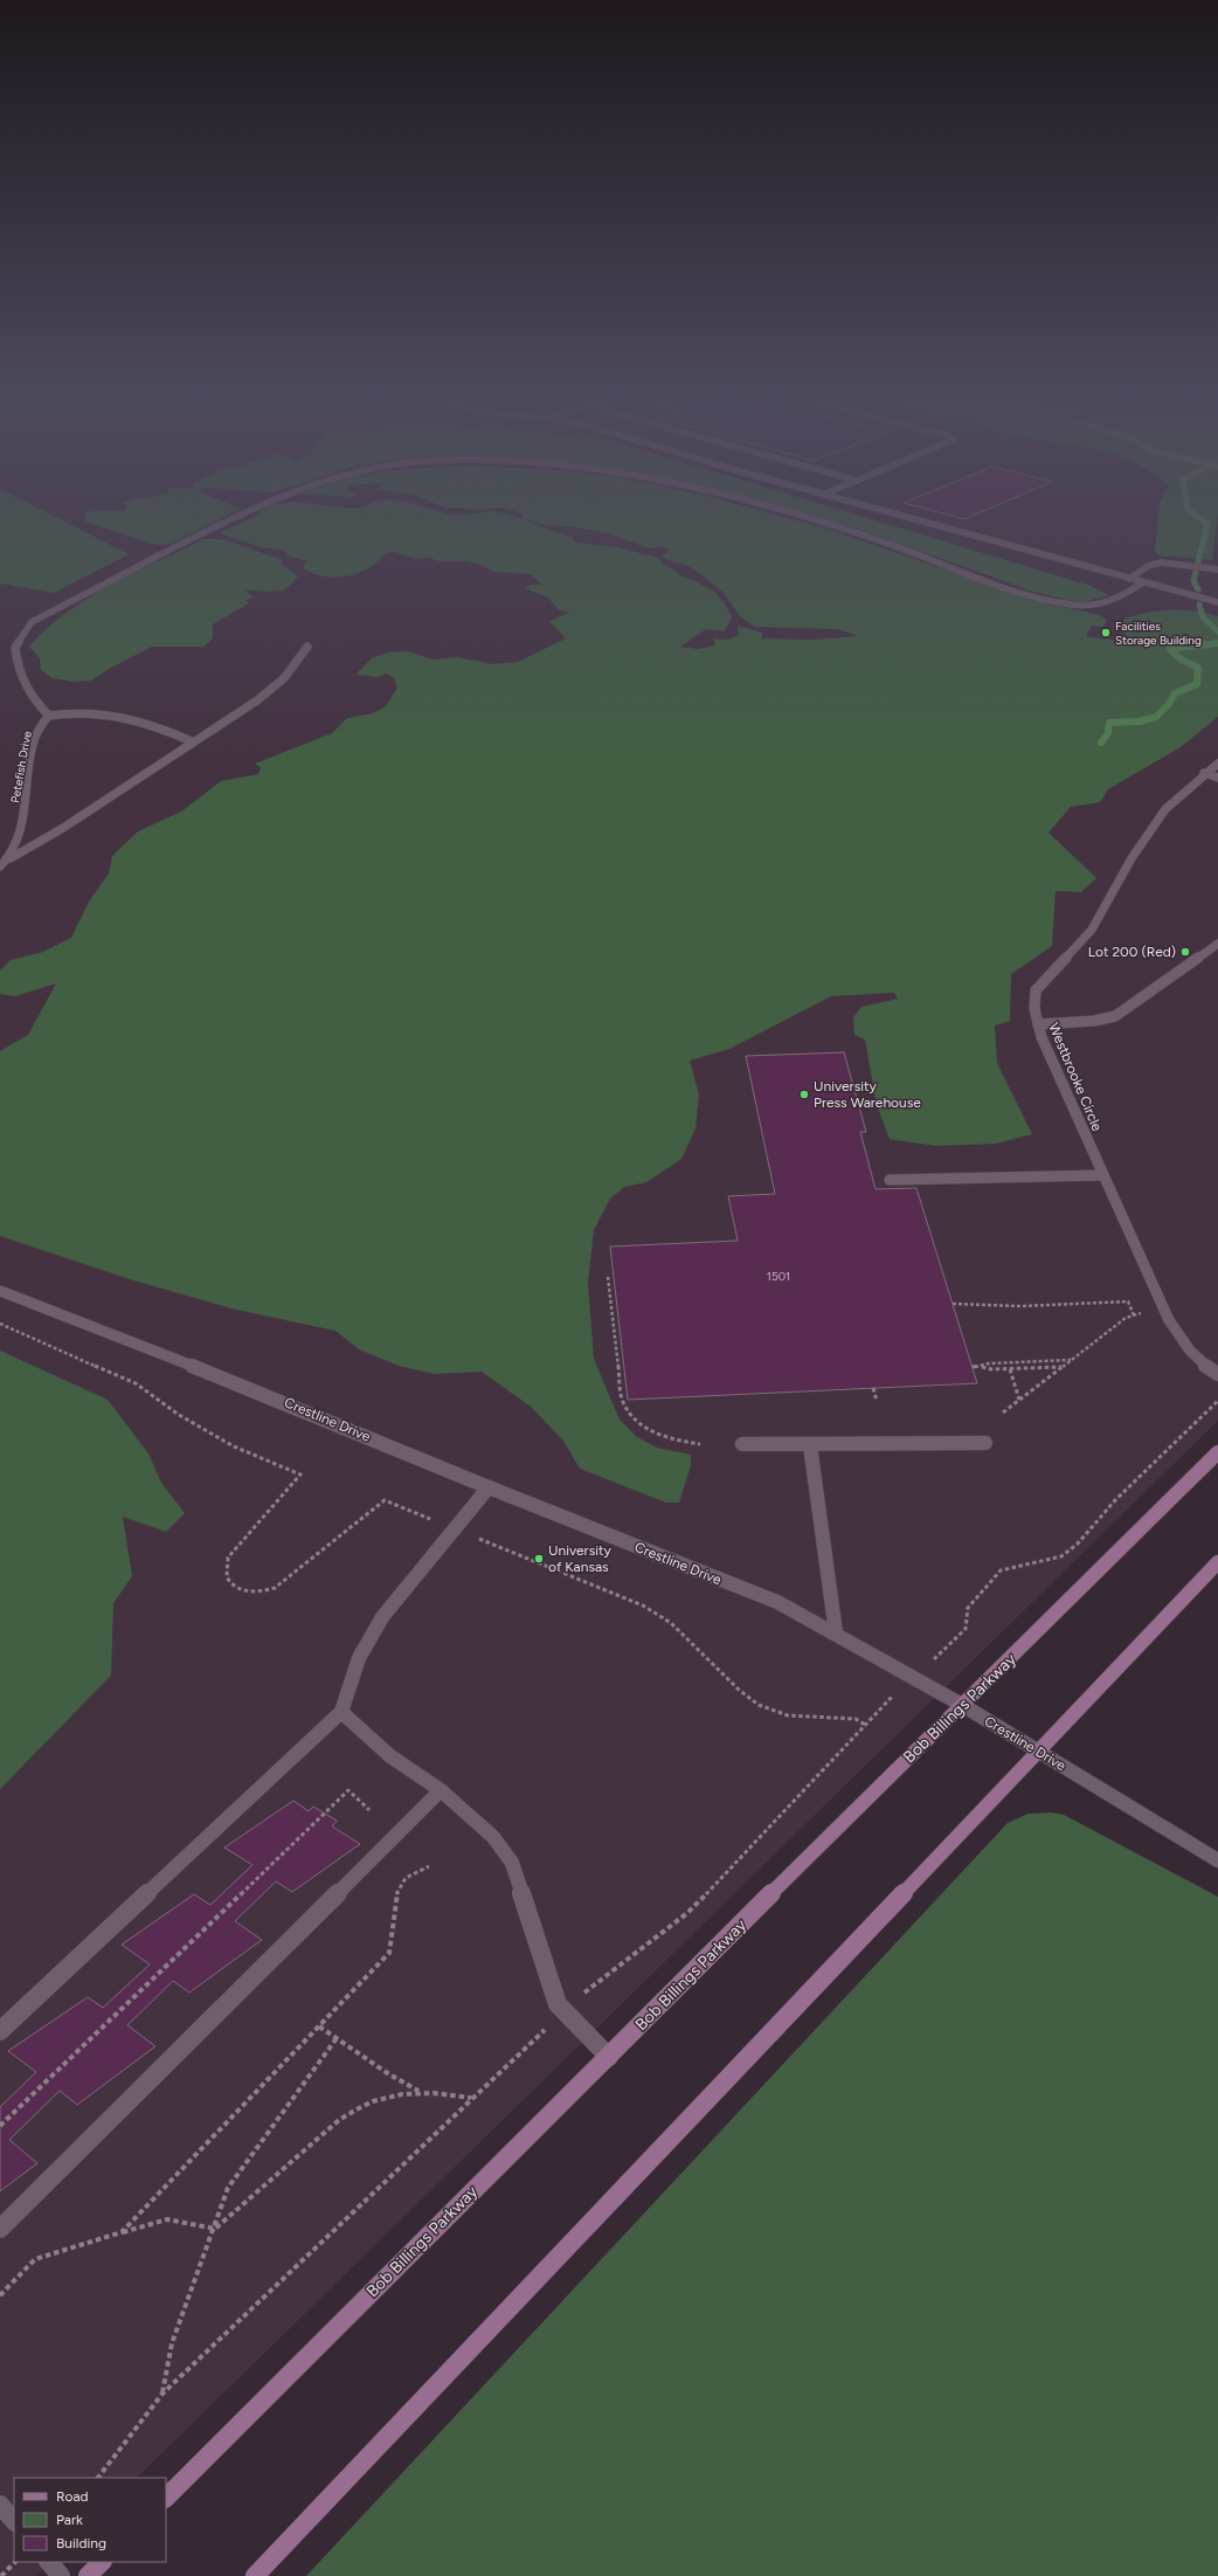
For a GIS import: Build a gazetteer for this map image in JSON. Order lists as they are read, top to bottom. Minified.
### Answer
{"streets":{"main road":["Bob Billings Parkway"],"street":["Petefish Drive","Westbrooke Circle","Crestline Drive"]},"crossings":[["Crestline Drive","Bob Billings Parkway"]],"places":["Facilities Storage Building","Lot 200 (Red)","University Press Warehouse","University of Kansas"],"house_numbers":["1501"],"legend":["Road","Park","Building"]}
